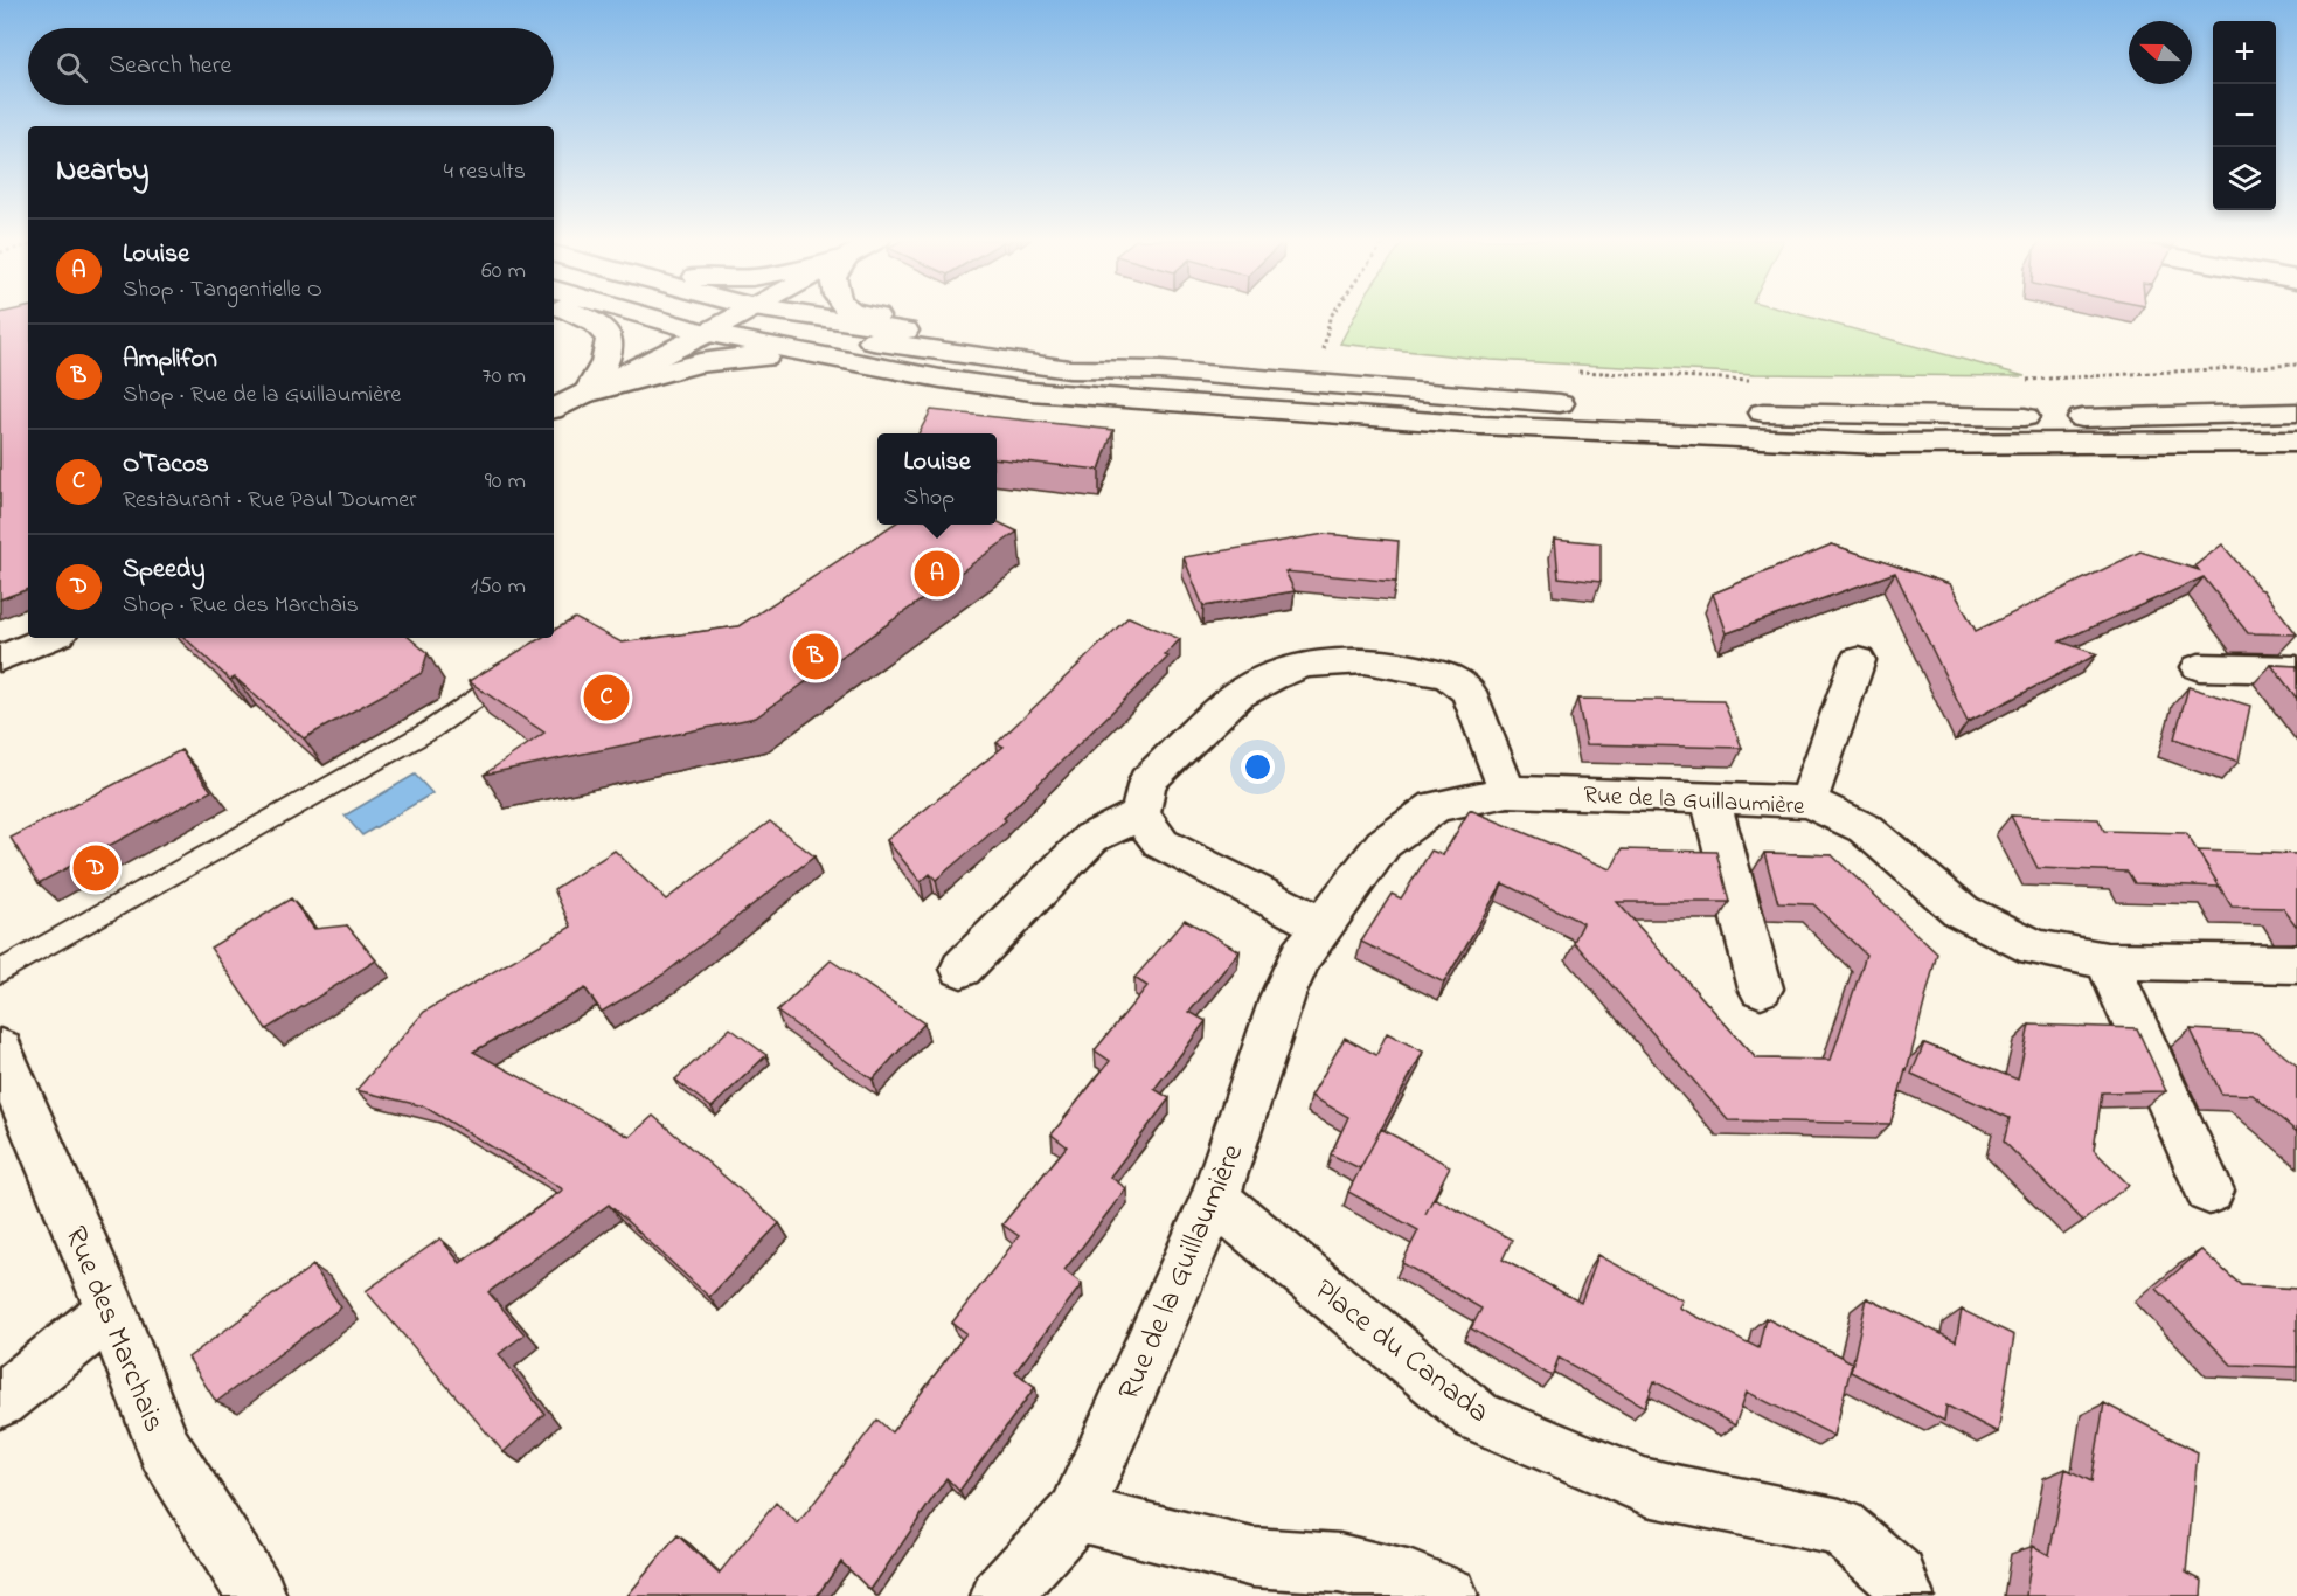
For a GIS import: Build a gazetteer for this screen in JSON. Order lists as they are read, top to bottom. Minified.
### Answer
{"streets":{"main road":["Rue de la Guillaumière","Rue des Marchais","Place du Canada"]},"crossings":[["Rue de la Guillaumière","Place du Canada"]],"north":"left","page":{"map_buttons":["+","−"],"search":"Search here","heading":["Nearby","4 results"],"list":[{"mark":"A","name":"Louise","note":"Shop · Tangentielle O","value":"60 m"},{"mark":"B","name":"Amplifon","note":"Shop · Rue de la Guillaumière","value":"70 m"},{"mark":"C","name":"O'Tacos","note":"Restaurant · Rue Paul Doumer","value":"90 m"},{"mark":"D","name":"Speedy","note":"Shop · Rue des Marchais","value":"150 m"}],"popup":["Louise","Shop"],"pins":["A","B","C","D"]}}
